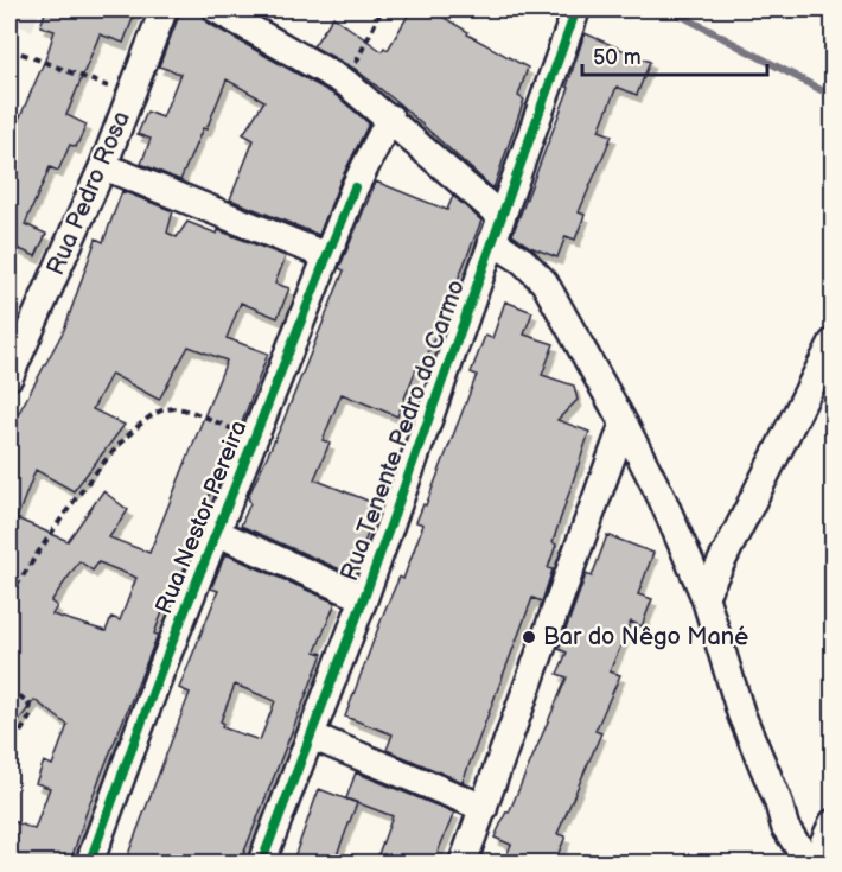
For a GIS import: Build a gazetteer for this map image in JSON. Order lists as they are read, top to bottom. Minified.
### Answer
{"streets":{"street":["Rua Pedro Rosa","Rua Tenente Pedro do Carmo","Rua Nestor Pereira"]},"crossings":[["Rua Tenente Pedro do Carmo","Rua Nestor Pereira"]],"places":["Bar do Nêgo Mané"],"scale_bar":"50 m"}
